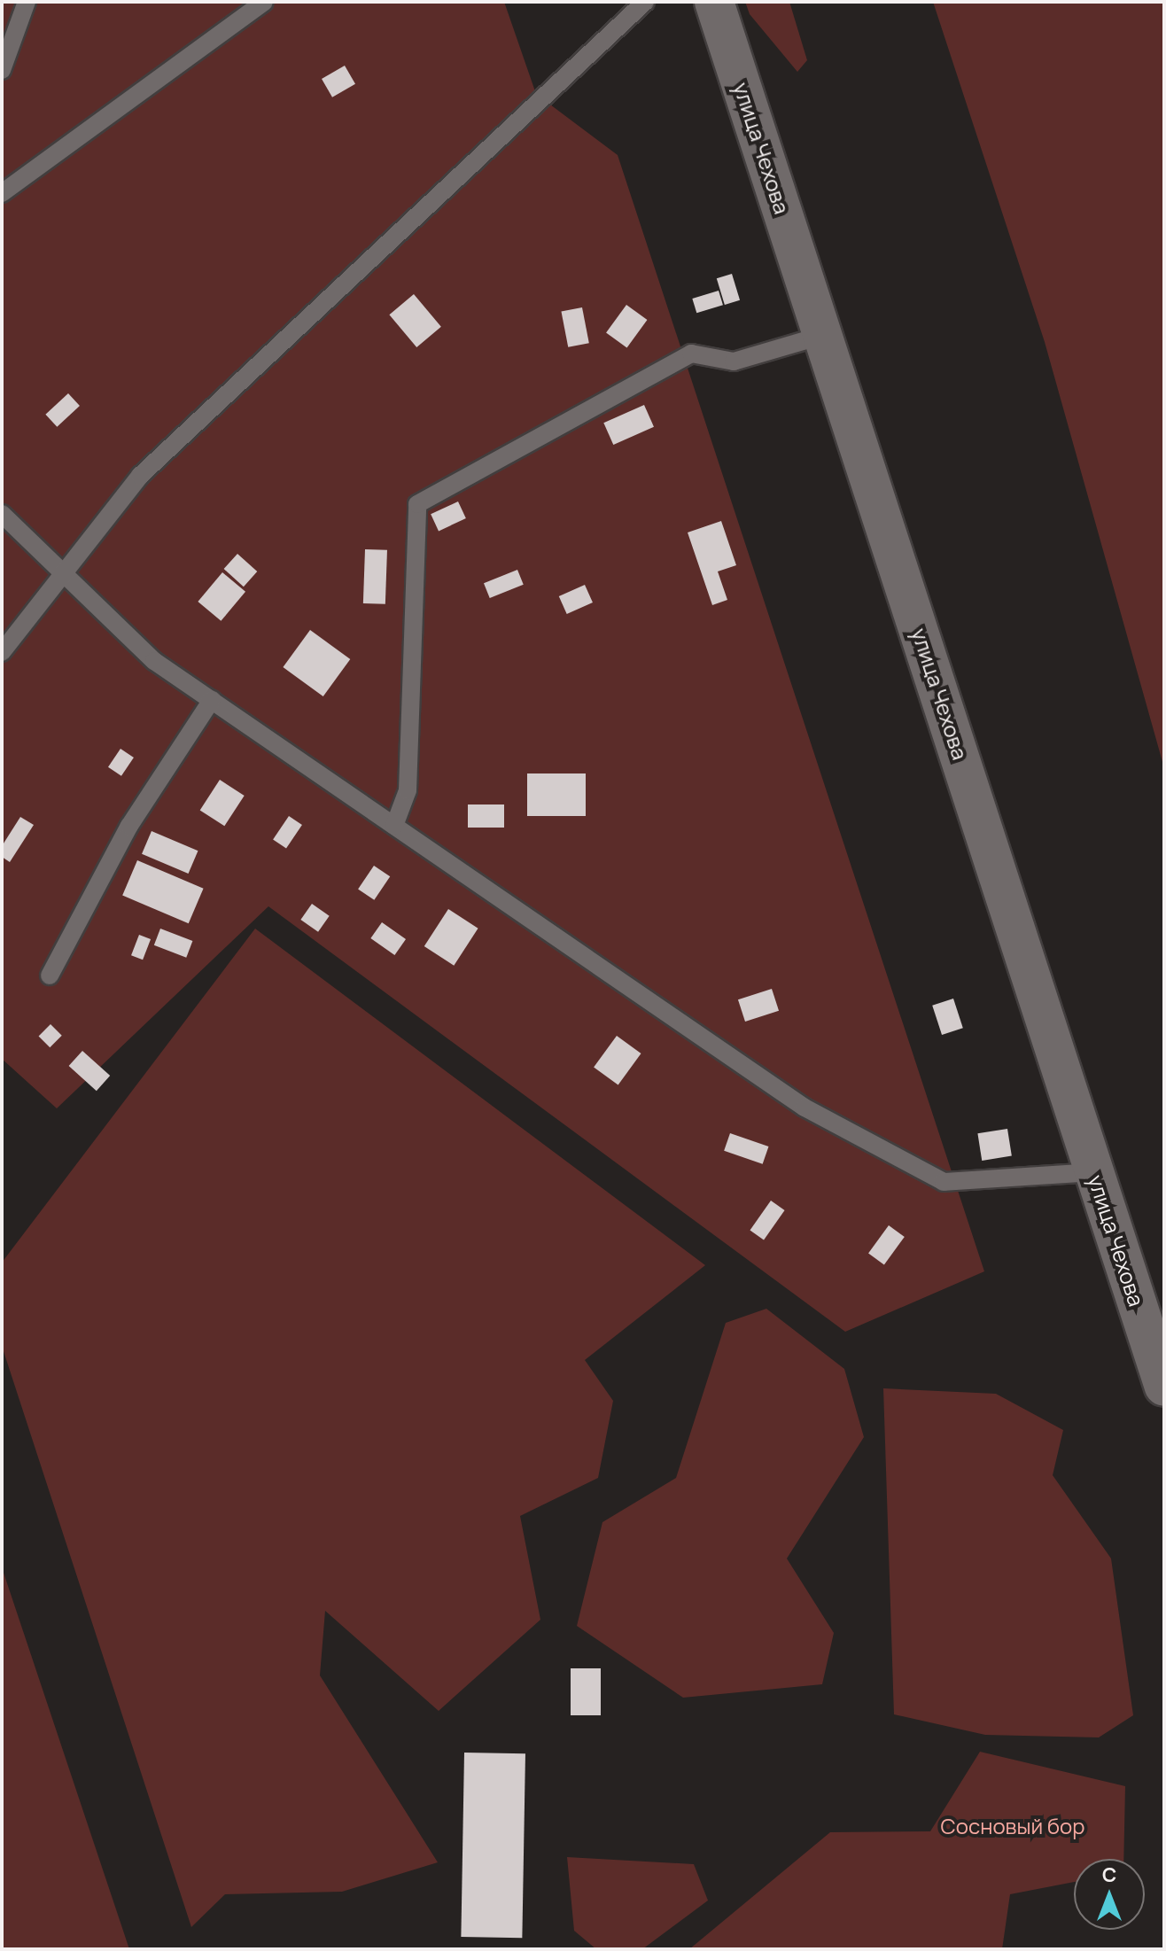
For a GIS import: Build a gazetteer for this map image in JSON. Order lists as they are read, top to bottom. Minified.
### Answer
{"streets":{"street":["улица Чехова"]},"parks":["Сосновый бор"],"north":"top"}
